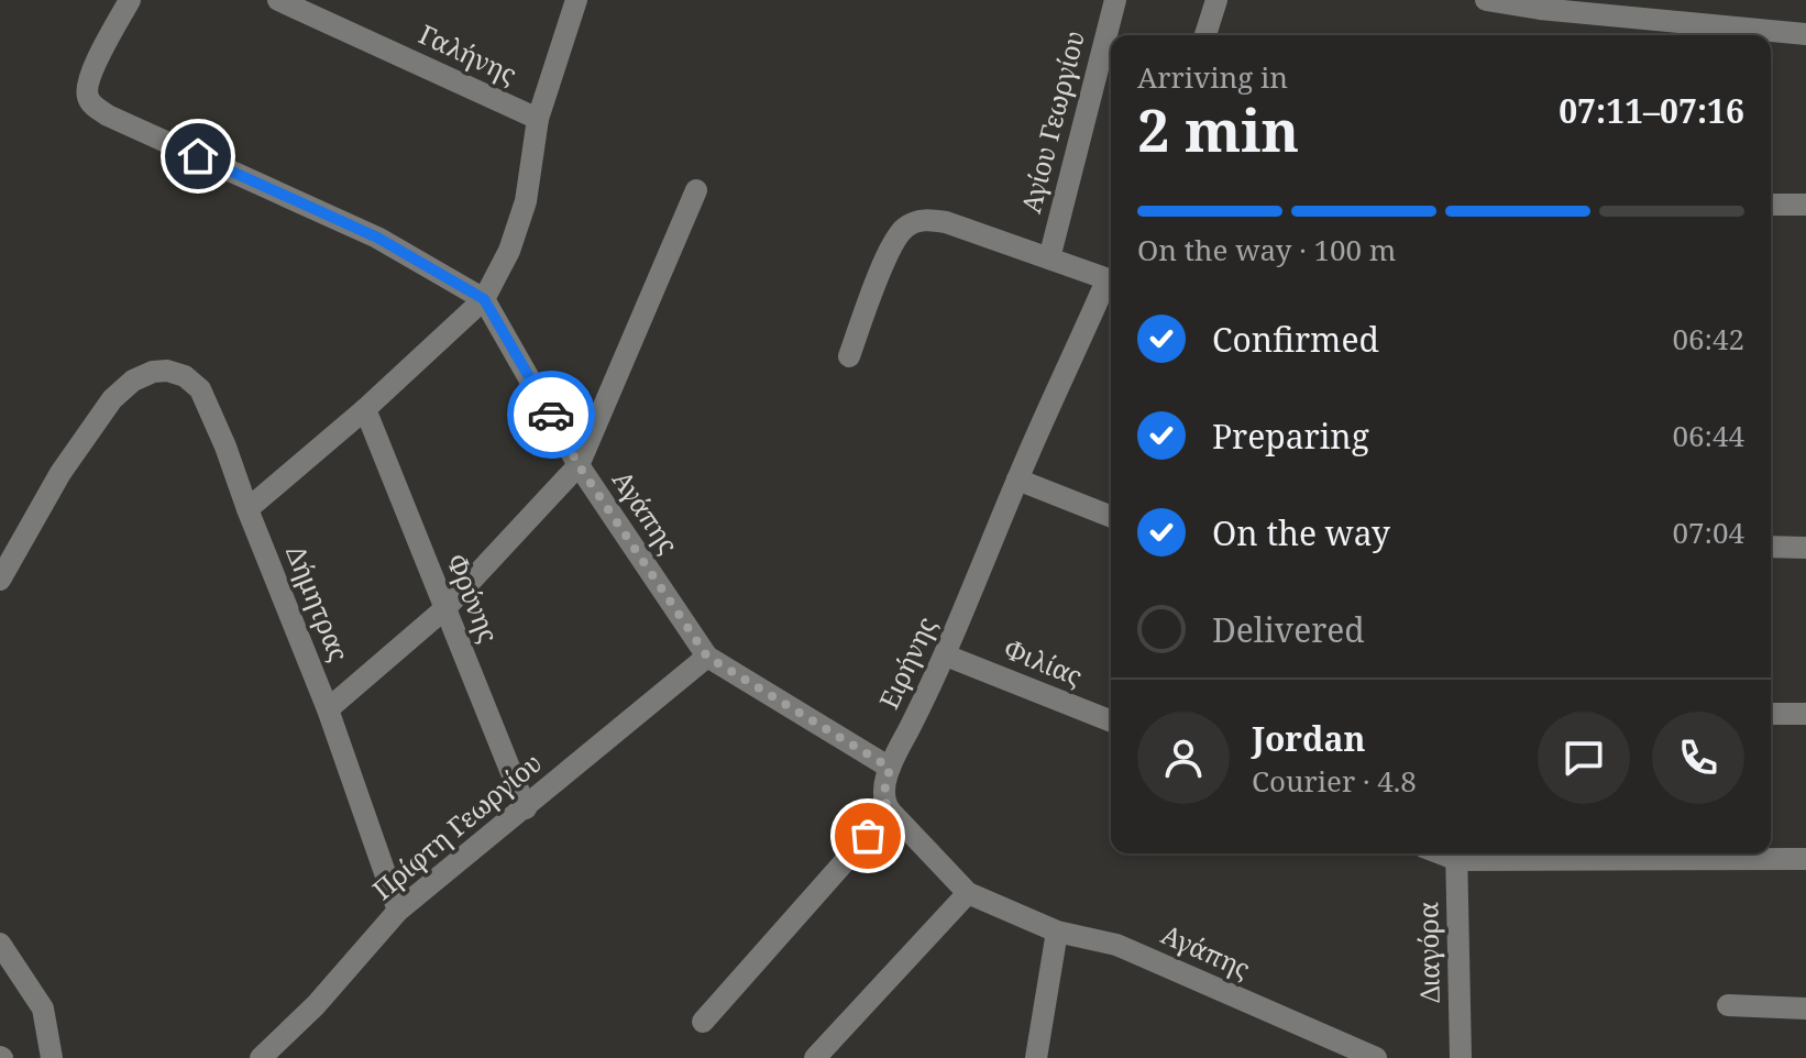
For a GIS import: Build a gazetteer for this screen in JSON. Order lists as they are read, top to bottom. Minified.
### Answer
{"streets":{"street":["Γαλήνης","Αγίου Γεωργίου","Αγάπης","Φρύνης","Δήμητρας","Ειρήνης","Φιλίας","Πρίφτη Γεωργίου","Διαγόρα"]},"crossings":[["Αγάπης","Ειρήνης"],["Αγάπης","Πρίφτη Γεωργίου"],["Φρύνης","Πρίφτη Γεωργίου"],["Δήμητρας","Πρίφτη Γεωργίου"],["Ειρήνης","Φιλίας"]],"page":{"heading":["2 min","Arriving in","07:11–07:16"],"panel":["Jordan","Courier · 4.8"],"bar":"On the way · 100 m","list":[["Confirmed","06:42"],["Preparing","06:44"],["On the way","07:04"],"Delivered"]}}
